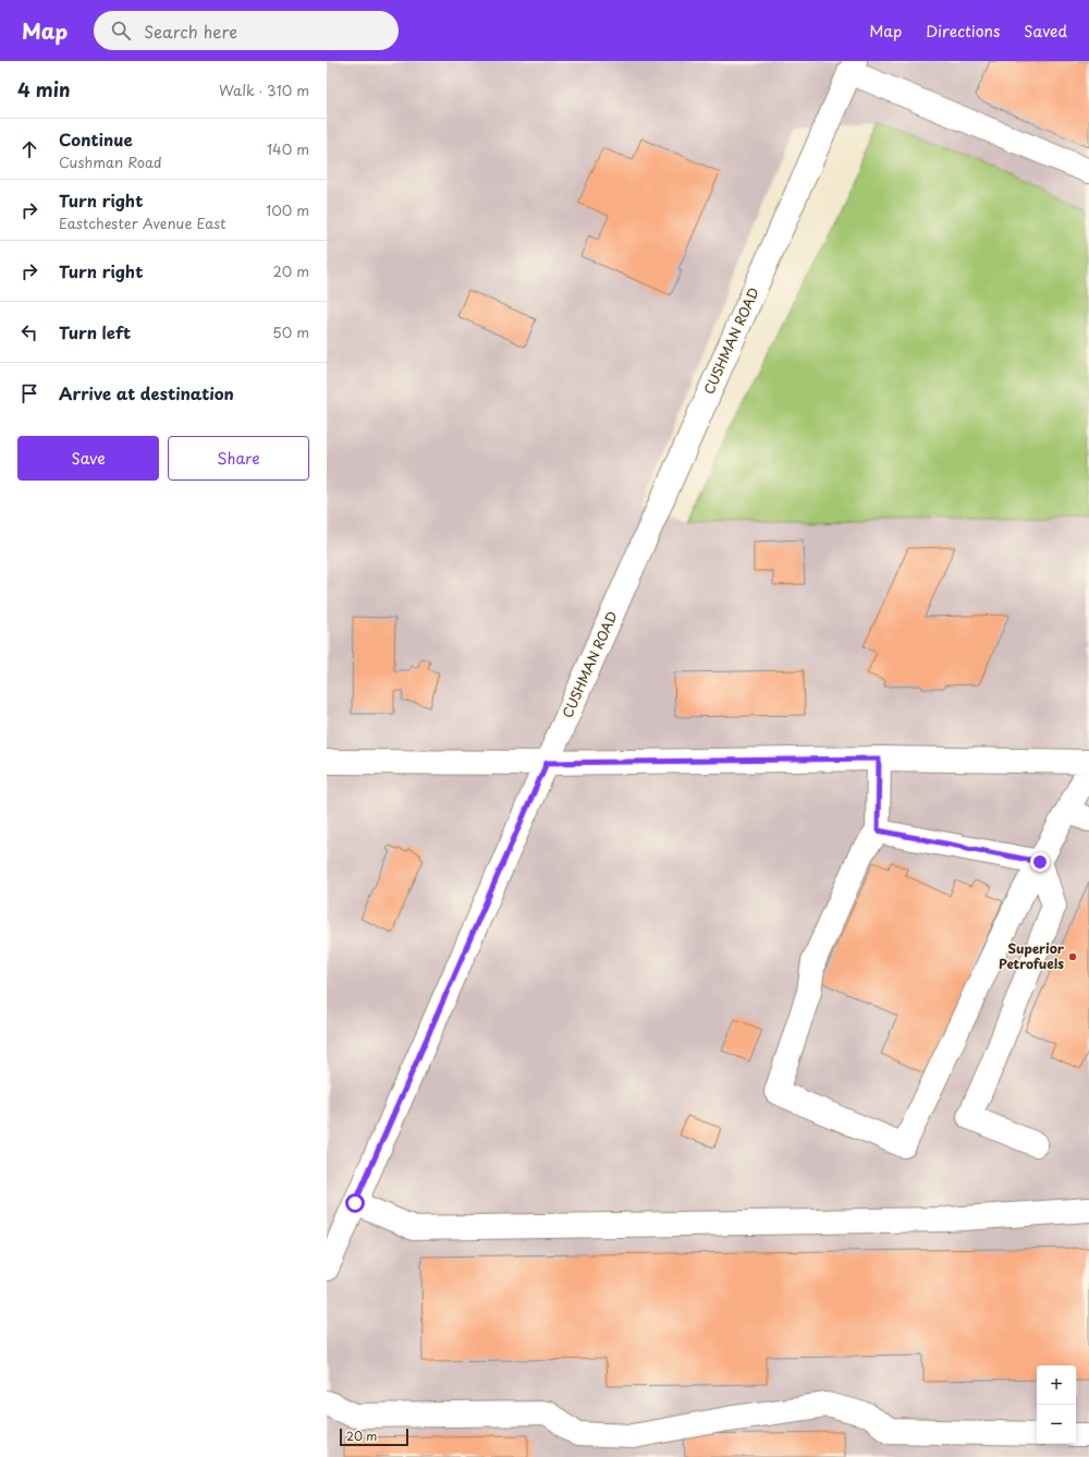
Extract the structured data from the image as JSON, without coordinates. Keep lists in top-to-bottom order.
{
  "streets": {
    "street": ["CUSHMAN ROAD"]
  },
  "places": ["Superior Petrofuels"],
  "scale_bar": "20 m",
  "page": {
    "header": "Map",
    "search": "Search here",
    "nav": ["Map", "Directions", "Saved"],
    "heading": ["4 min", "Walk · 310 m"],
    "list": [
      ["Continue", "Cushman Road", "140 m"],
      ["Turn right", "Eastchester Avenue East", "100 m"],
      ["Turn right", "20 m"],
      ["Turn left", "50 m"],
      "Arrive at destination"
    ],
    "buttons": ["Save", "Share"],
    "map_buttons": ["+", "−"],
    "scale": "20 m"
  }
}
